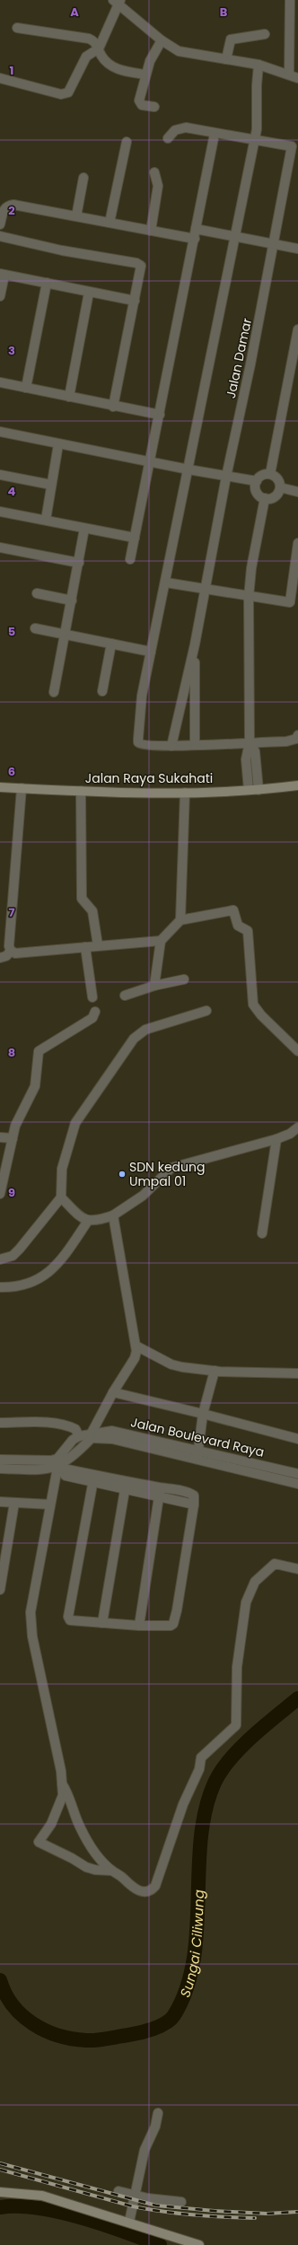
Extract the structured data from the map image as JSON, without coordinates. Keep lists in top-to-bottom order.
{
  "streets": {
    "main road": ["Jalan Raya Sukahati"],
    "street": ["Jalan Damar", "Jalan Boulevard Raya"]
  },
  "water": ["Sungai Ciliwung"],
  "places": ["SDN kedung Umpal 01"],
  "grid": {
    "columns": ["A", "B"],
    "rows": [
      "1",
      "2",
      "3",
      "4",
      "5",
      "6",
      "7",
      "8",
      "9"
    ]
  }
}
